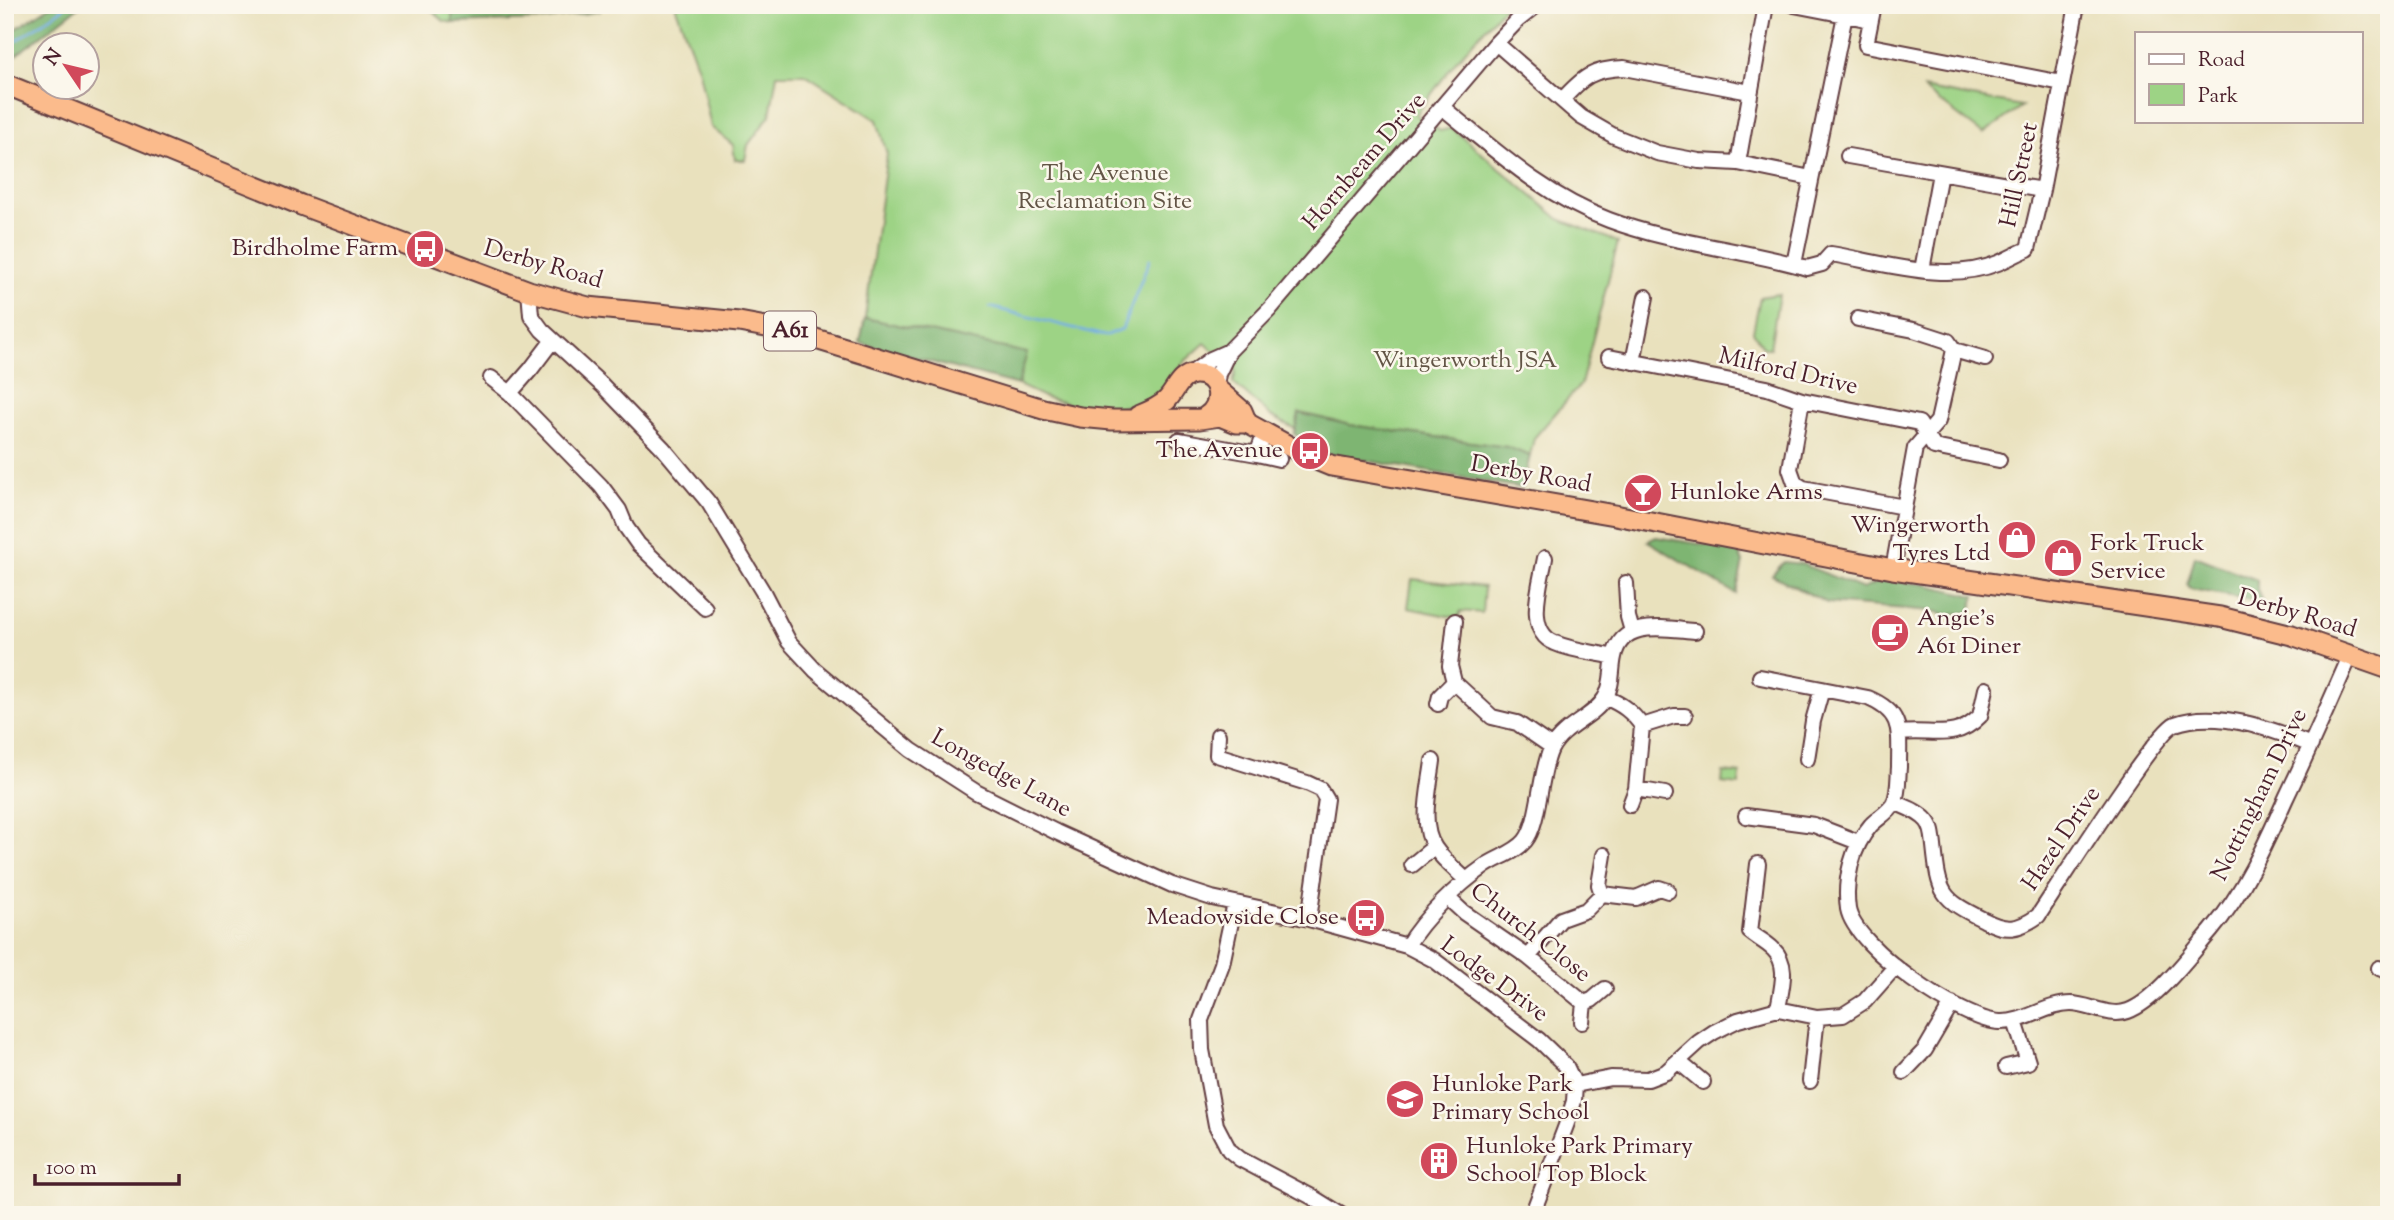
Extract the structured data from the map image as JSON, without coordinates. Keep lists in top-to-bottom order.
{
  "streets": {
    "highway": ["Derby Road", "A61"],
    "street": [
      "Hornbeam Drive",
      "Hill Street",
      "Milford Drive",
      "Longedge Lane",
      "Nottingham Drive",
      "Hazel Drive",
      "Church Close",
      "Lodge Drive"
    ]
  },
  "crossings": [
    ["Hornbeam Drive", "Hill Street"],
    ["Hornbeam Drive", "Derby Road"],
    ["Derby Road", "Longedge Lane"],
    ["Derby Road", "Nottingham Drive"],
    ["Longedge Lane", "Lodge Drive"],
    ["Nottingham Drive", "Hazel Drive"]
  ],
  "parks": ["The Avenue Reclamation Site", "Wingerworth JSA"],
  "places": {
    "bus stop": ["Birdholme Farm", "The Avenue", "Meadowside Close"],
    "bar": ["Hunloke Arms"],
    "shop": ["Wingerworth Tyres Ltd", "Fork Truck Service"],
    "cafe": ["Angie's A61 Diner"],
    "school or university": ["Hunloke Park Primary School"],
    "building": ["Hunloke Park Primary School Top Block"]
  },
  "legend": ["Road", "Park"],
  "scale_bar": "100 m",
  "north": "top left"
}
